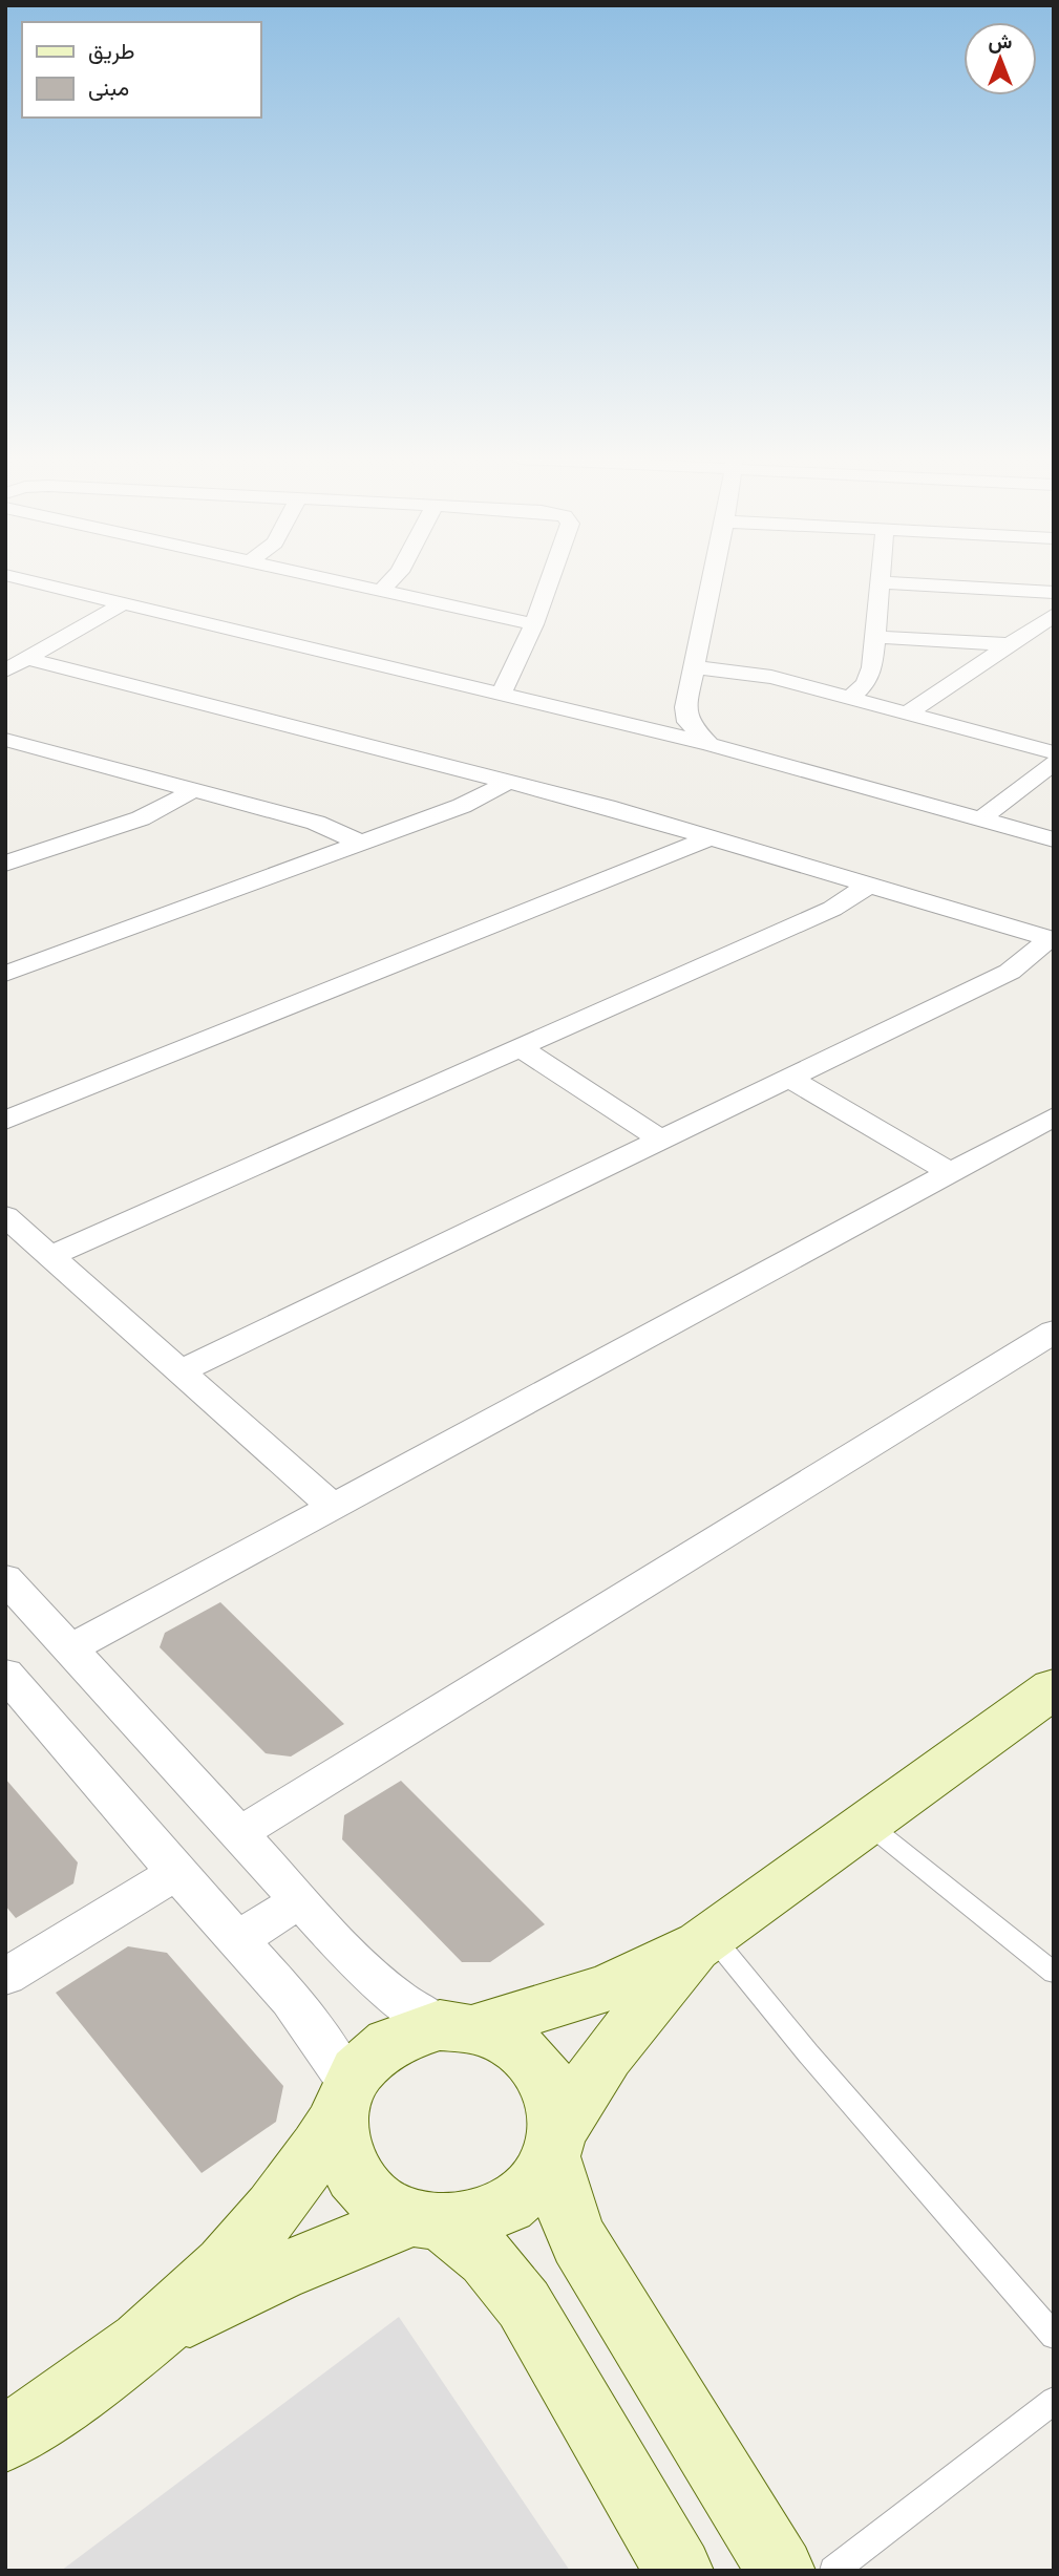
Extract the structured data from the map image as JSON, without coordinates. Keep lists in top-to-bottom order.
{
  "legend": ["طريق", "مبنى"],
  "north": "top"
}
